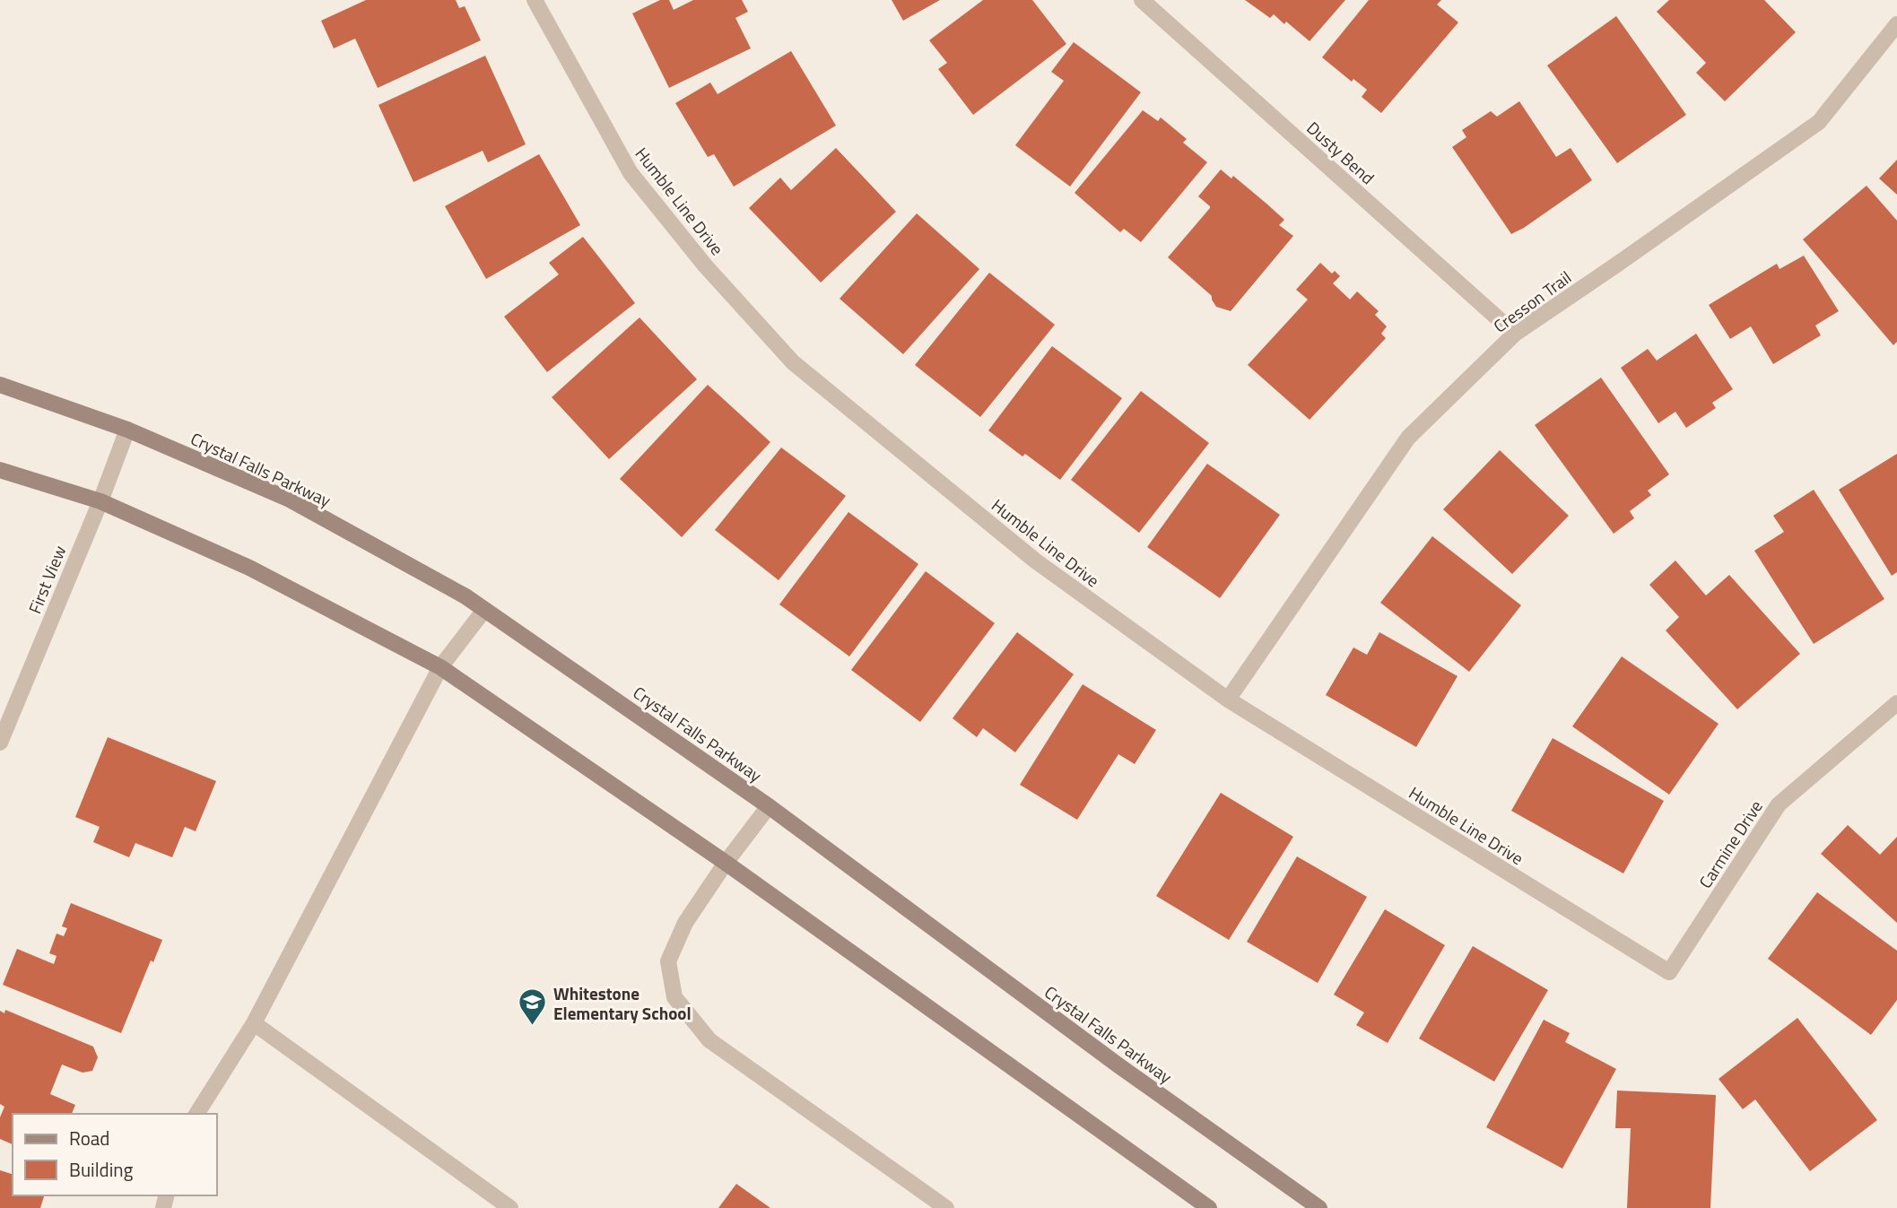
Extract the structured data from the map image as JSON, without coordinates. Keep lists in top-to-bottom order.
{
  "streets": {
    "street": [
      "Dusty Bend",
      "Humble Line Drive",
      "Cresson Trail",
      "Crystal Falls Parkway",
      "First View",
      "Carmine Drive"
    ]
  },
  "crossings": [
    ["Dusty Bend", "Cresson Trail"],
    ["Humble Line Drive", "Cresson Trail"],
    ["Humble Line Drive", "Carmine Drive"],
    ["Crystal Falls Parkway", "First View"]
  ],
  "places": {
    "school or university": ["Whitestone Elementary School"]
  },
  "legend": ["Road", "Building"]
}
